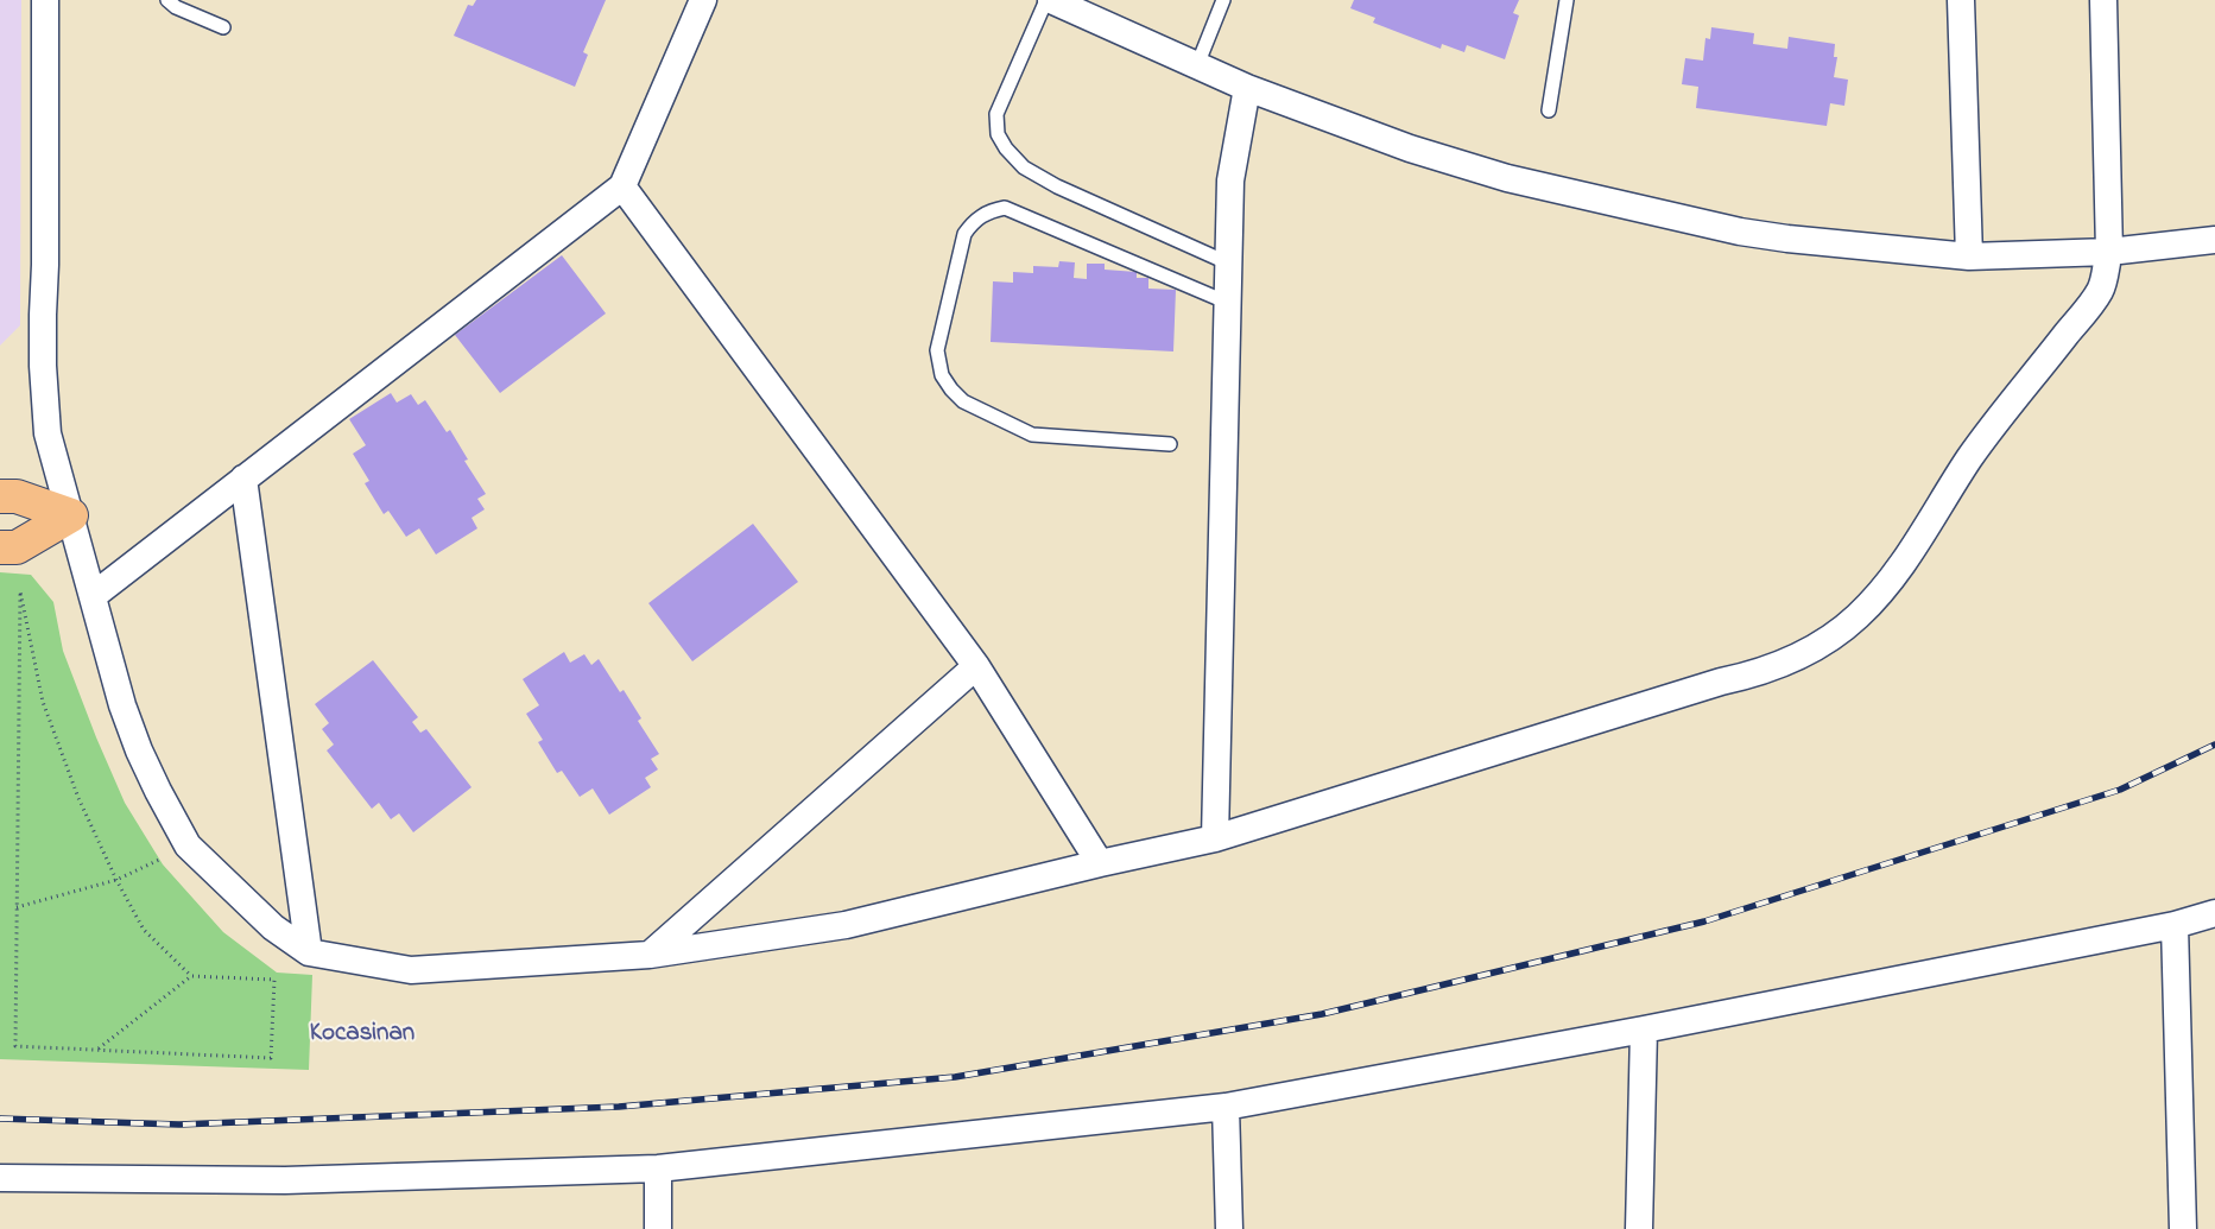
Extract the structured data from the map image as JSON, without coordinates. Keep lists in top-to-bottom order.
{
  "districts": ["Kocasinan"]
}
